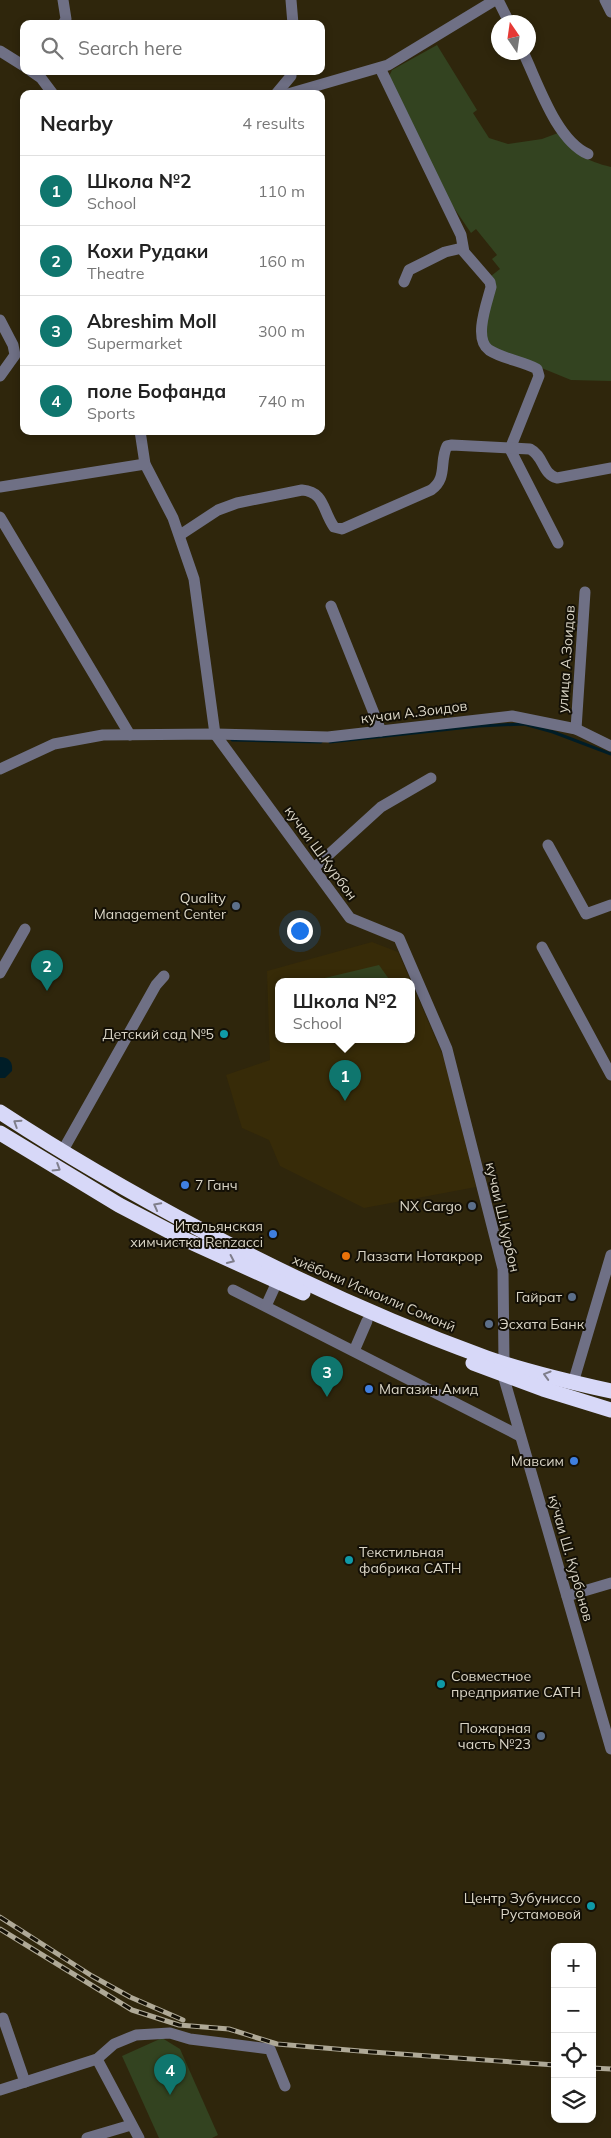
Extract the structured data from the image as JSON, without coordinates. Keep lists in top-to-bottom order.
{
  "streets": {
    "highway": ["хиёбони Исмоили Сомонӣ"],
    "street": [
      "улица А.Зоидов",
      "кучаи А.Зоидов",
      "кучаи Ш.Қурбон",
      "кӯчаи Ш. Курбонов"
    ]
  },
  "crossings": [
    ["улица А.Зоидов", "кучаи А.Зоидов"],
    ["кучаи А.Зоидов", "кучаи Ш.Қурбон"],
    ["кучаи Ш.Қурбон", "хиёбони Исмоили Сомонӣ"],
    ["кучаи Ш.Қурбон", "кӯчаи Ш. Курбонов"],
    ["хиёбони Исмоили Сомонӣ", "кӯчаи Ш. Курбонов"]
  ],
  "places": [
    "Quality Management Center",
    "Детский сад №5",
    "7 Ганч",
    "NX Cargo",
    "Итальянская химчистка Renzacci",
    "Лаззати Нотакрор",
    "Гайрат",
    "Эсxата Банк",
    "Магазин Амид",
    "Мавсим",
    "Текстильная фабрика САТН",
    "Совместное предприятие CATH",
    "Пожарная часть №23",
    "Центр Зубуниссо Рустамовой"
  ],
  "north": "top",
  "page": {
    "search": "Search here",
    "heading": ["Nearby", "4 results"],
    "list": [
      {
        "mark": "1",
        "name": "Школа №2",
        "note": "School",
        "value": "110 m"
      },
      {
        "mark": "2",
        "name": "Кохи Рудаки",
        "note": "Theatre",
        "value": "160 m"
      },
      {
        "mark": "3",
        "name": "Abreshim Moll",
        "note": "Supermarket",
        "value": "300 m"
      },
      {
        "mark": "4",
        "name": "поле Бофанда",
        "note": "Sports",
        "value": "740 m"
      }
    ],
    "pins": [
      "2",
      "1",
      "3",
      "4"
    ],
    "popup": ["Школа №2", "School"],
    "map_buttons": ["+", "−"]
  }
}
